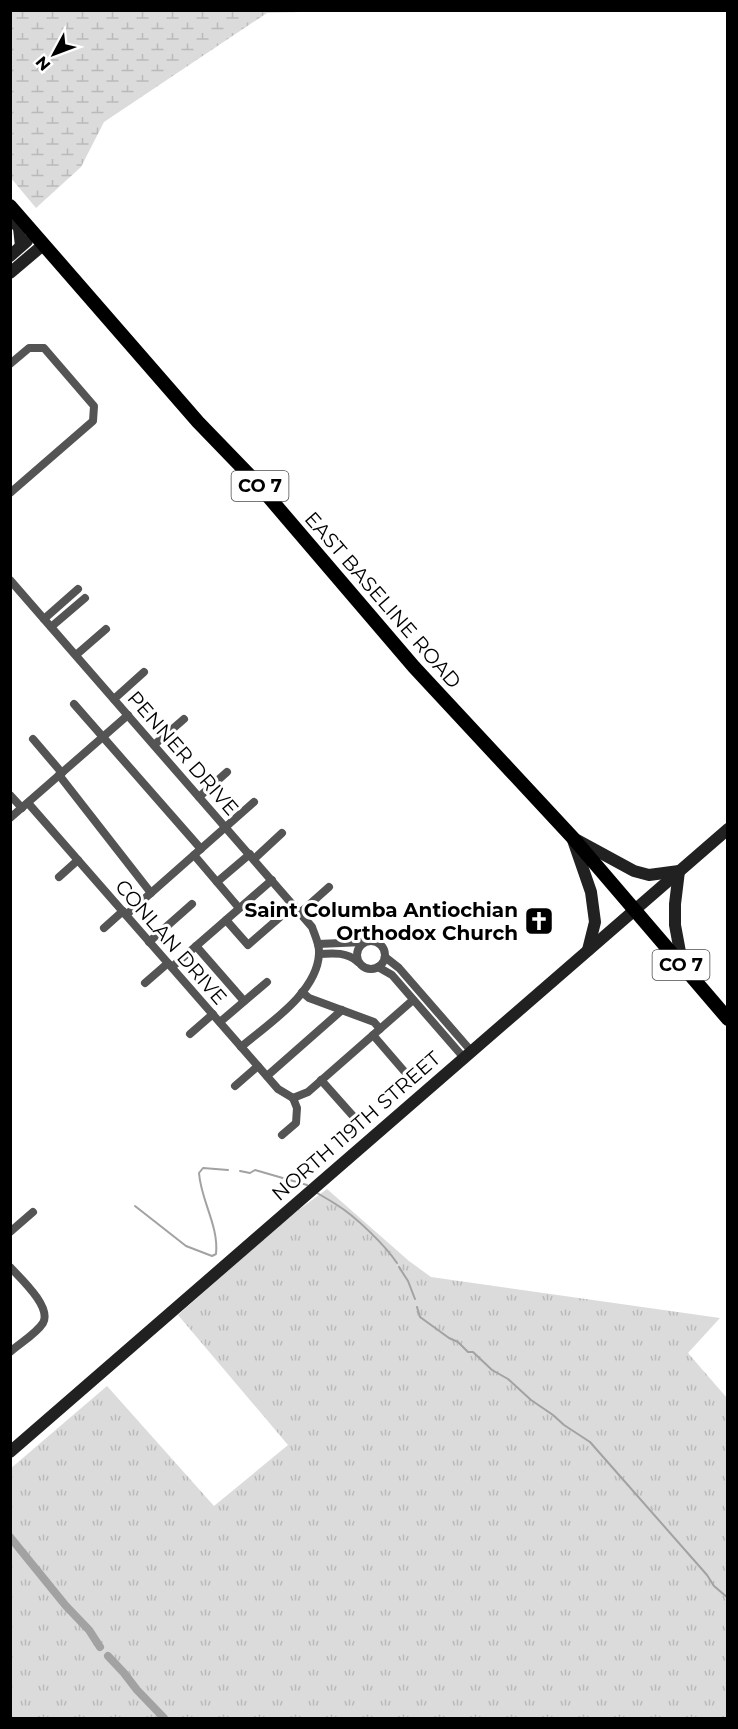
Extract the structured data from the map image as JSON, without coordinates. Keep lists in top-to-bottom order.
{
  "streets": {
    "main road": ["CO 7", "EAST BASELINE ROAD"],
    "street": ["PENNER DRIVE", "CONLAN DRIVE", "NORTH 119TH STREET"]
  },
  "crossings": [
    ["EAST BASELINE ROAD", "NORTH 119TH STREET"]
  ],
  "places": {
    "church": ["Saint Columba Antiochian Orthodox Church"]
  },
  "north": "bottom left"
}
